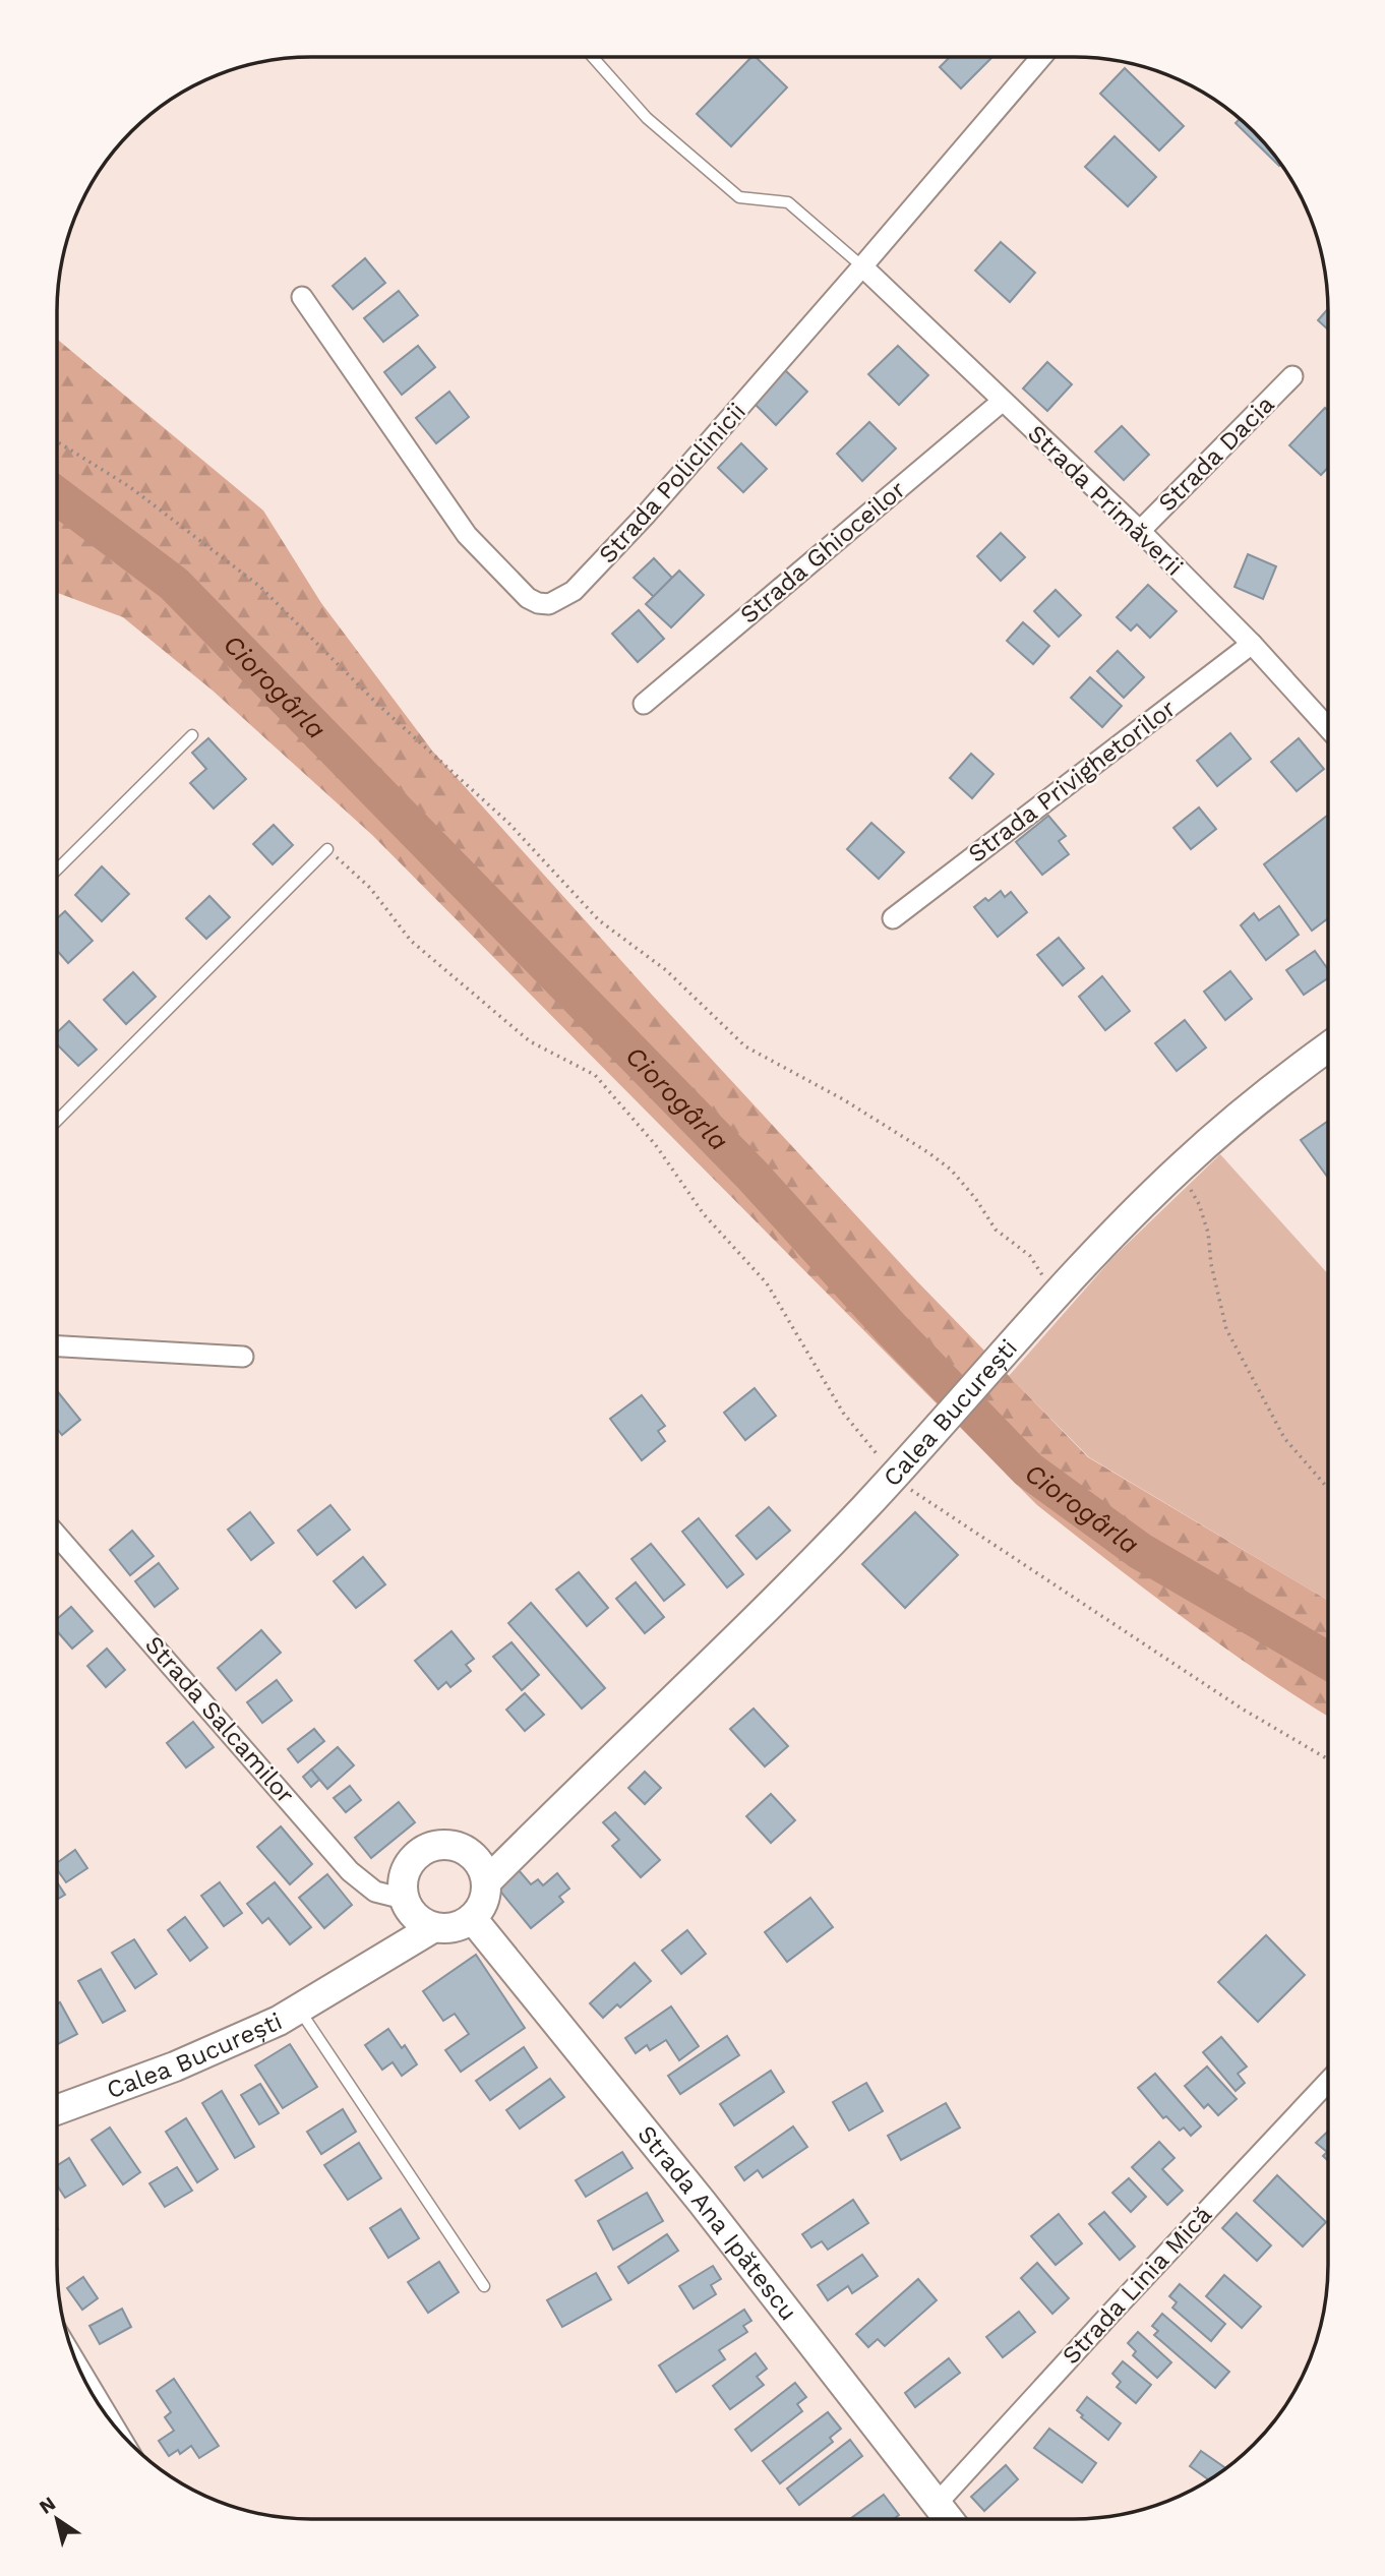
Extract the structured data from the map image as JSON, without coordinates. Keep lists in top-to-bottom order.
{
  "streets": {
    "main road": ["Calea București", "Strada Ana Ipătescu"],
    "street": [
      "Strada Dacia",
      "Strada Policlinicii",
      "Strada Primăverii",
      "Strada Ghioceilor",
      "Strada Privighetorilor",
      "Strada Salcamilor",
      "Strada Linia Mică"
    ]
  },
  "crossings": [
    ["Strada Dacia", "Strada Primăverii"],
    ["Strada Policlinicii", "Strada Primăverii"],
    ["Strada Primăverii", "Strada Ghioceilor"],
    ["Strada Primăverii", "Strada Privighetorilor"],
    ["Calea București", "Strada Salcamilor"],
    ["Calea București", "Strada Ana Ipătescu"],
    ["Strada Salcamilor", "Strada Ana Ipătescu"],
    ["Strada Ana Ipătescu", "Strada Linia Mică"]
  ],
  "water": ["Ciorogârla"],
  "north": "top left"
}
